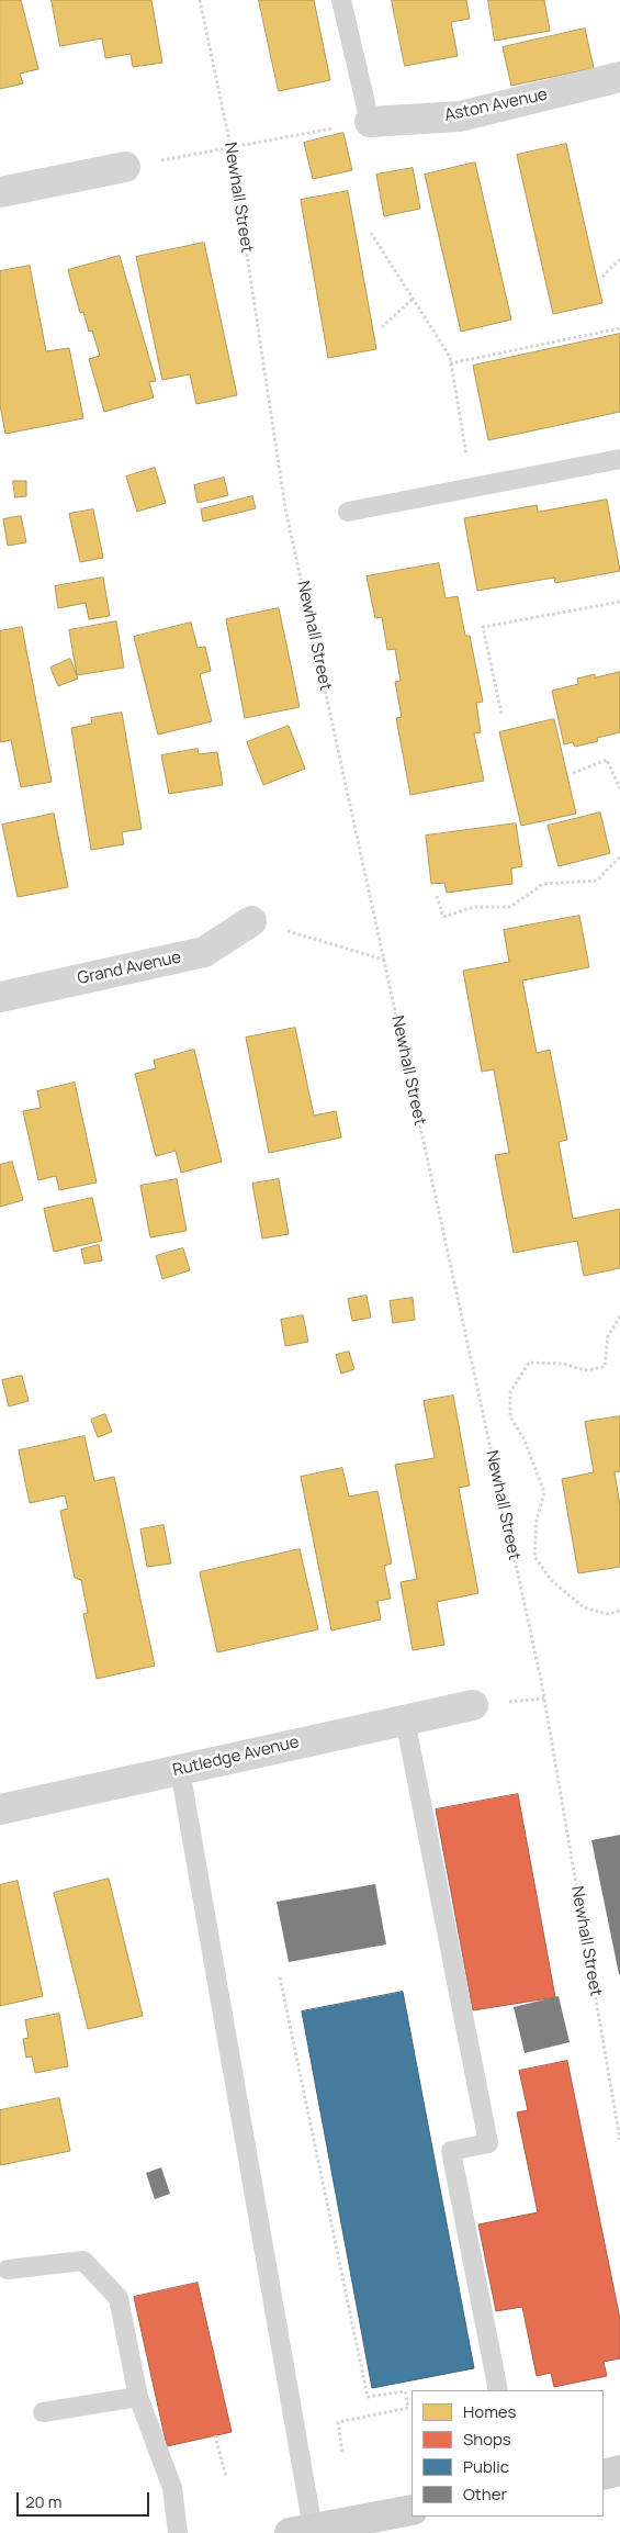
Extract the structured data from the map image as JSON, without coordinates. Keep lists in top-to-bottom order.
{
  "streets": {
    "street": ["Aston Avenue", "Grand Avenue", "Rutledge Avenue"],
    "path": ["Newhall Street"]
  },
  "legend": [
    "Homes",
    "Shops",
    "Public",
    "Other"
  ],
  "scale_bar": "20 m"
}
